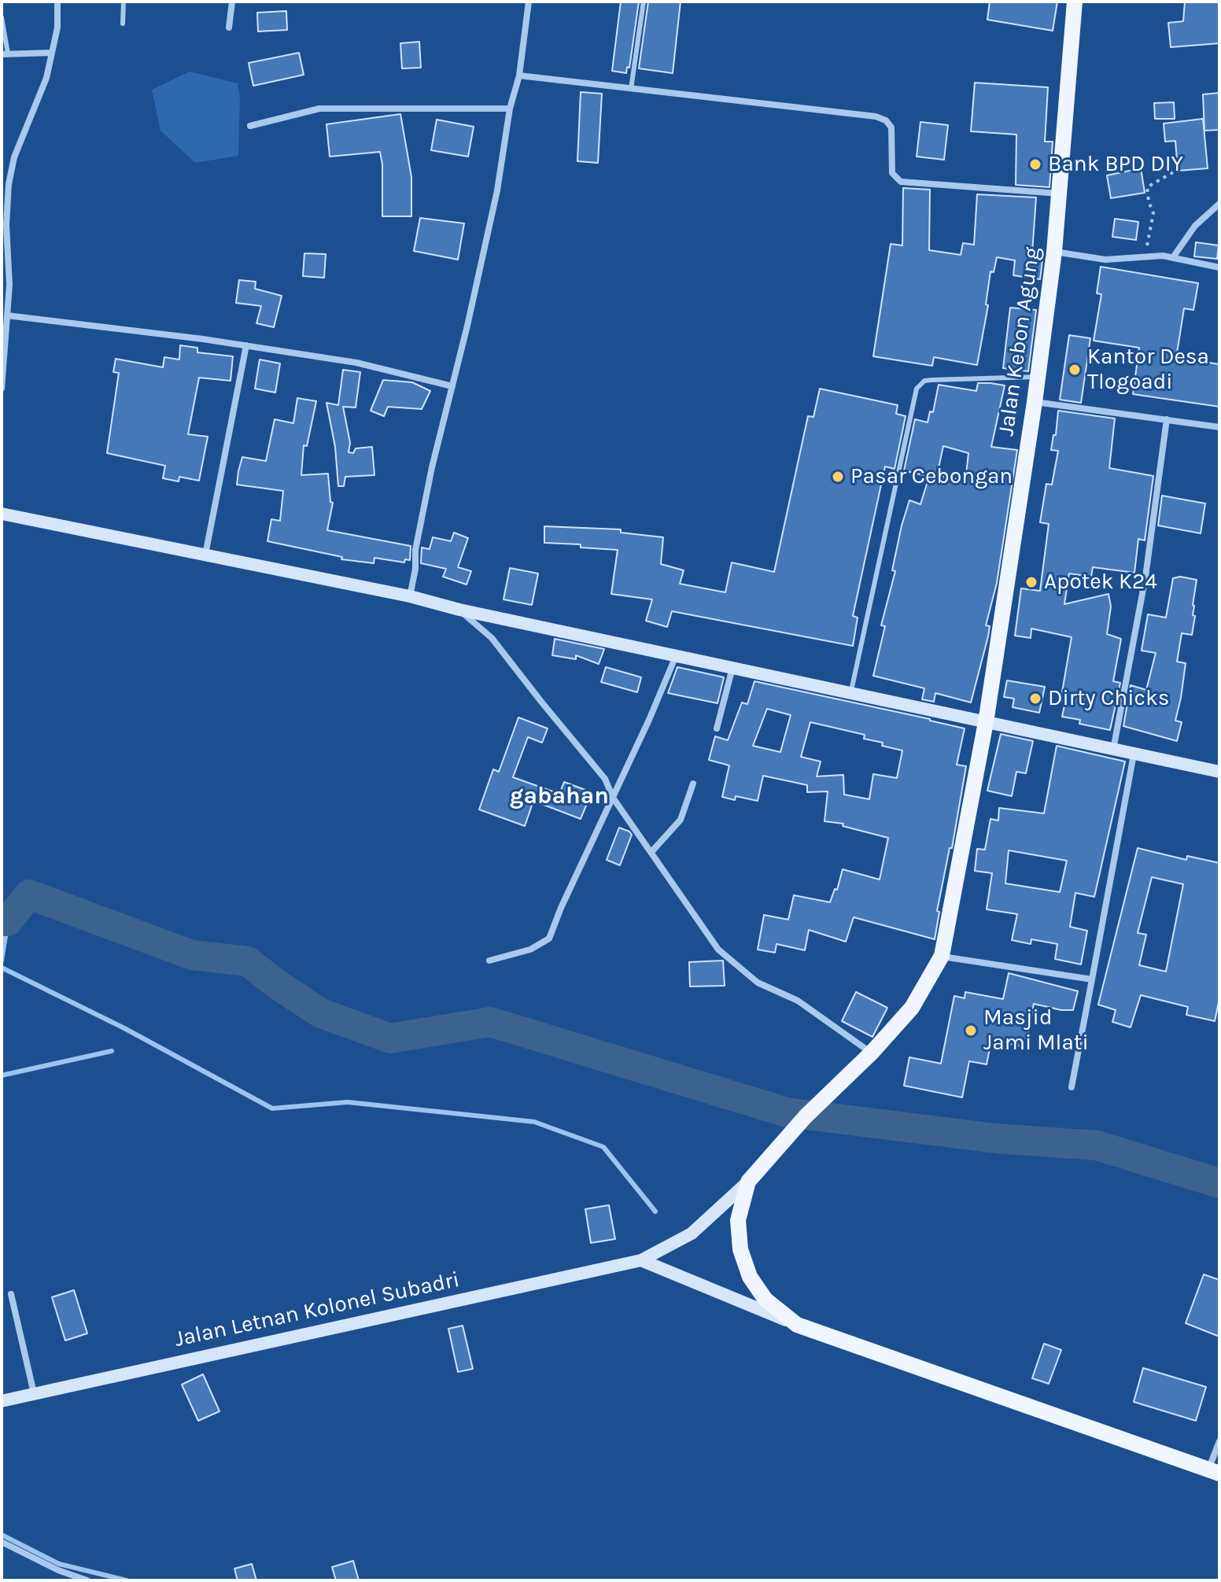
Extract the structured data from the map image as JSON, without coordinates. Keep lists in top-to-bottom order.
{
  "streets": {
    "main road": ["Jalan Kebon Agung", "Jalan Letnan Kolonel Subadri"]
  },
  "crossings": [
    ["Jalan Kebon Agung", "Jalan Letnan Kolonel Subadri"]
  ],
  "districts": ["gabahan"],
  "places": [
    "Bank BPD DIY",
    "Kantor Desa Tlogoadi",
    "Pasar Cebongan",
    "Apotek K24",
    "Dirty Chicks",
    "Masjid Jami Mlati"
  ]
}
